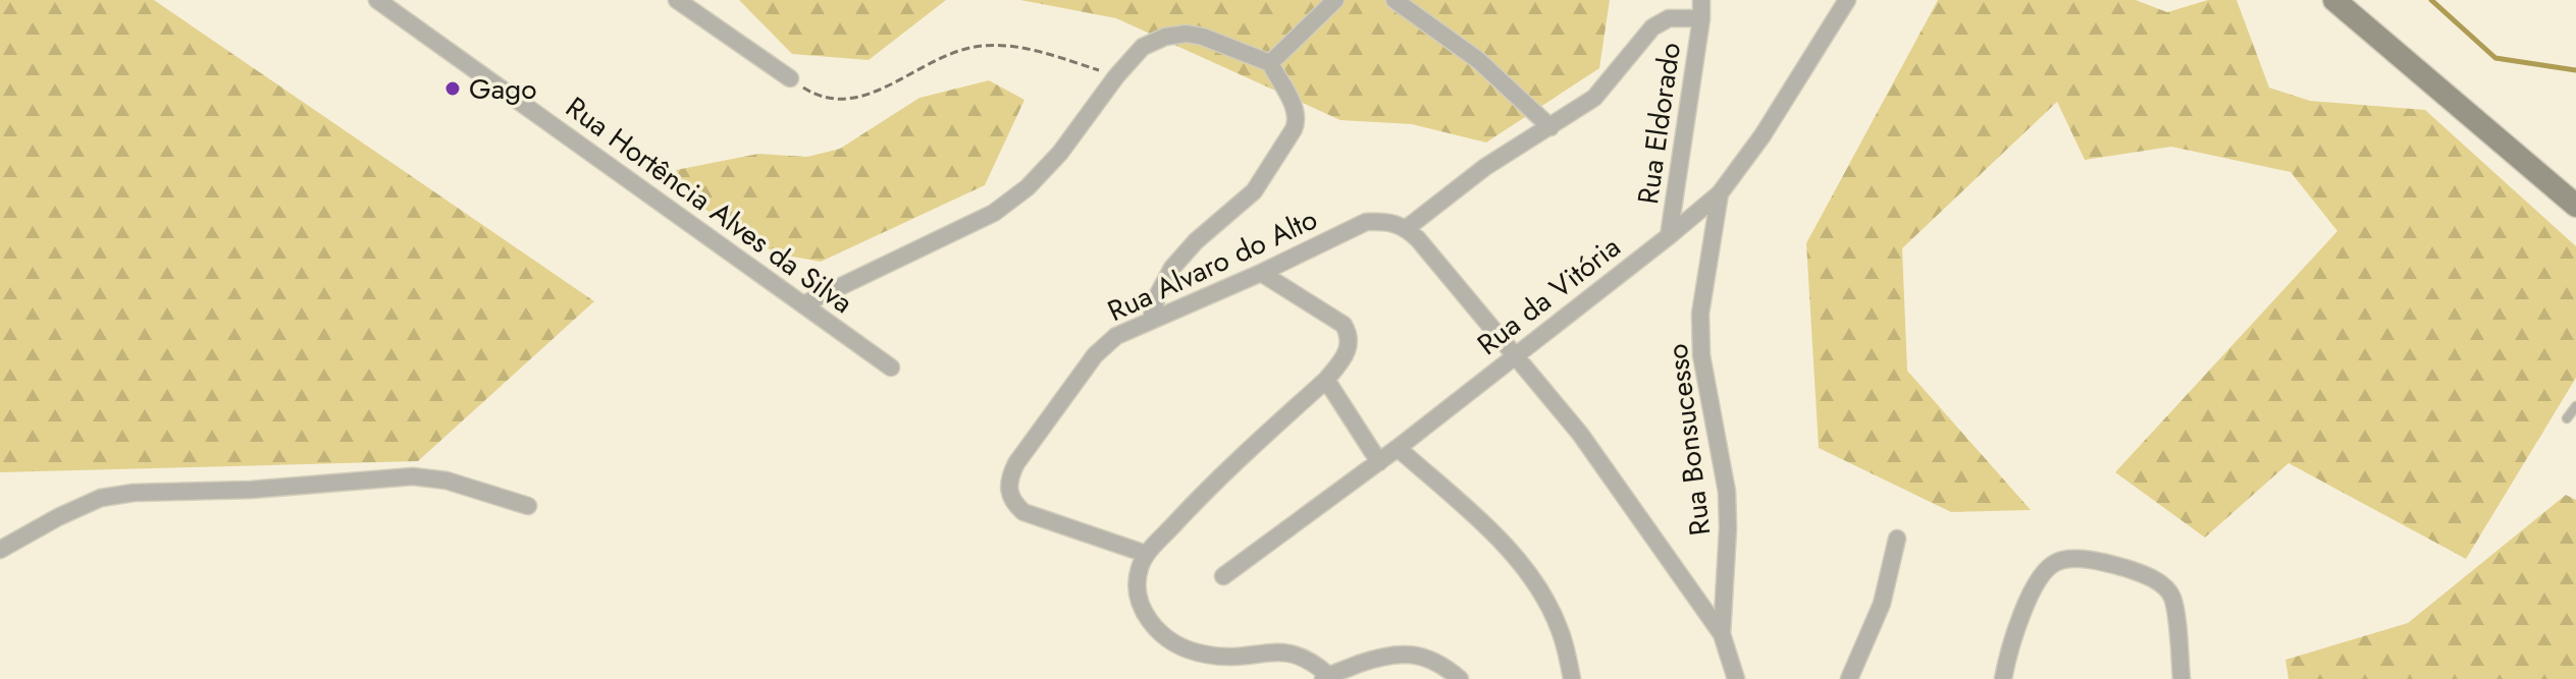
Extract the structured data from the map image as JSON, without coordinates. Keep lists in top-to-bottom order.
{
  "streets": {
    "street": [
      "Rua Eldorado",
      "Rua Hortência Alves da Silva",
      "Rua Alvaro do Alto",
      "Rua da Vitória",
      "Rua Bonsucesso"
    ]
  },
  "crossings": [
    ["Rua Eldorado", "Rua da Vitória"],
    ["Rua da Vitória", "Rua Bonsucesso"]
  ],
  "places": ["Gago"]
}
